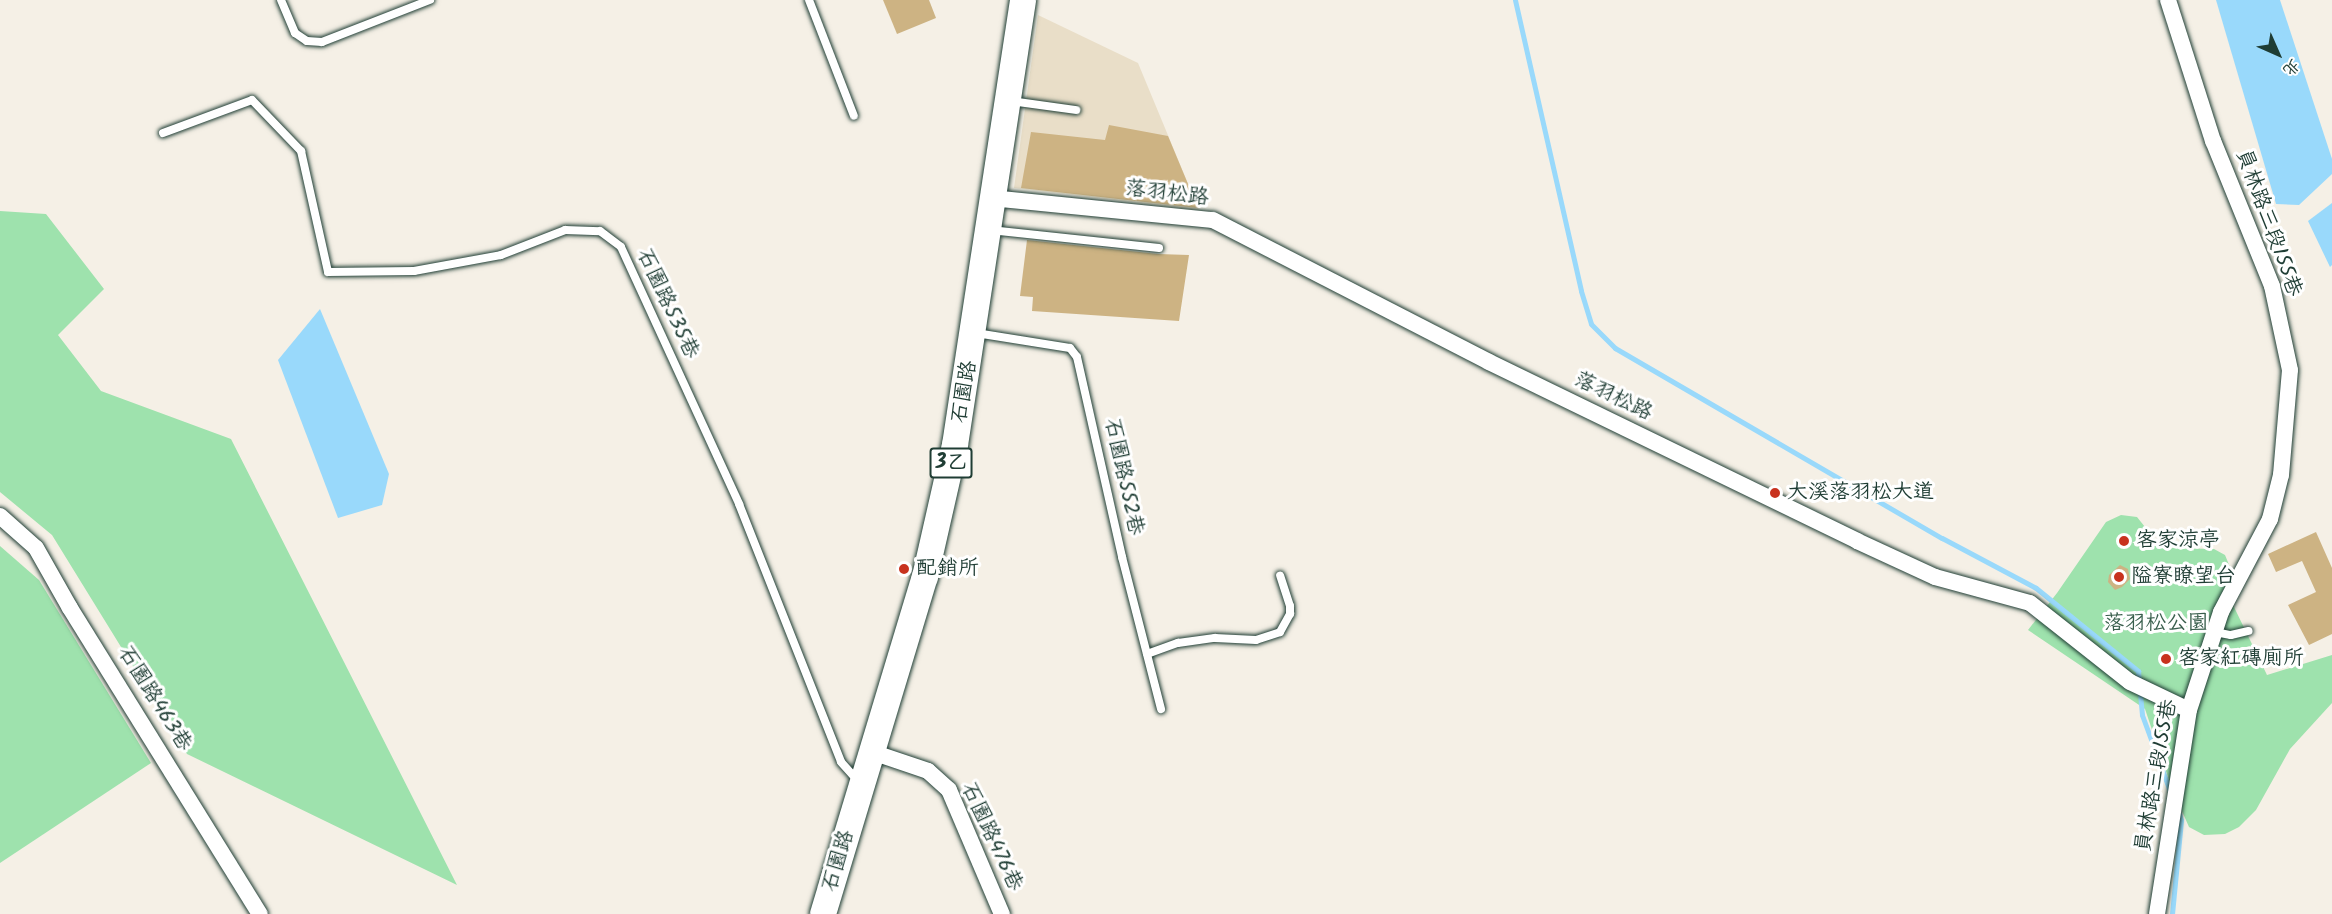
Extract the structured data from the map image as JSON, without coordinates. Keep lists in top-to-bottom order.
{
  "streets": {
    "main road": ["石園路", "3乙"],
    "street": [
      "落羽松路",
      "員林路三段155巷",
      "石園路463巷",
      "石園路476巷"
    ],
    "lane": ["石園路535巷", "石園路552巷"]
  },
  "crossings": [
    ["落羽松路", "員林路三段155巷"],
    ["落羽松路", "石園路"],
    ["石園路535巷", "石園路"],
    ["石園路", "石園路552巷"],
    ["石園路", "石園路476巷"]
  ],
  "parks": ["落羽松公園"],
  "places": [
    "大溪落羽松大道",
    "客家涼亭",
    "配銷所",
    "隘寮瞭望台",
    "客家紅磚廁所"
  ],
  "north": "bottom right"
}
